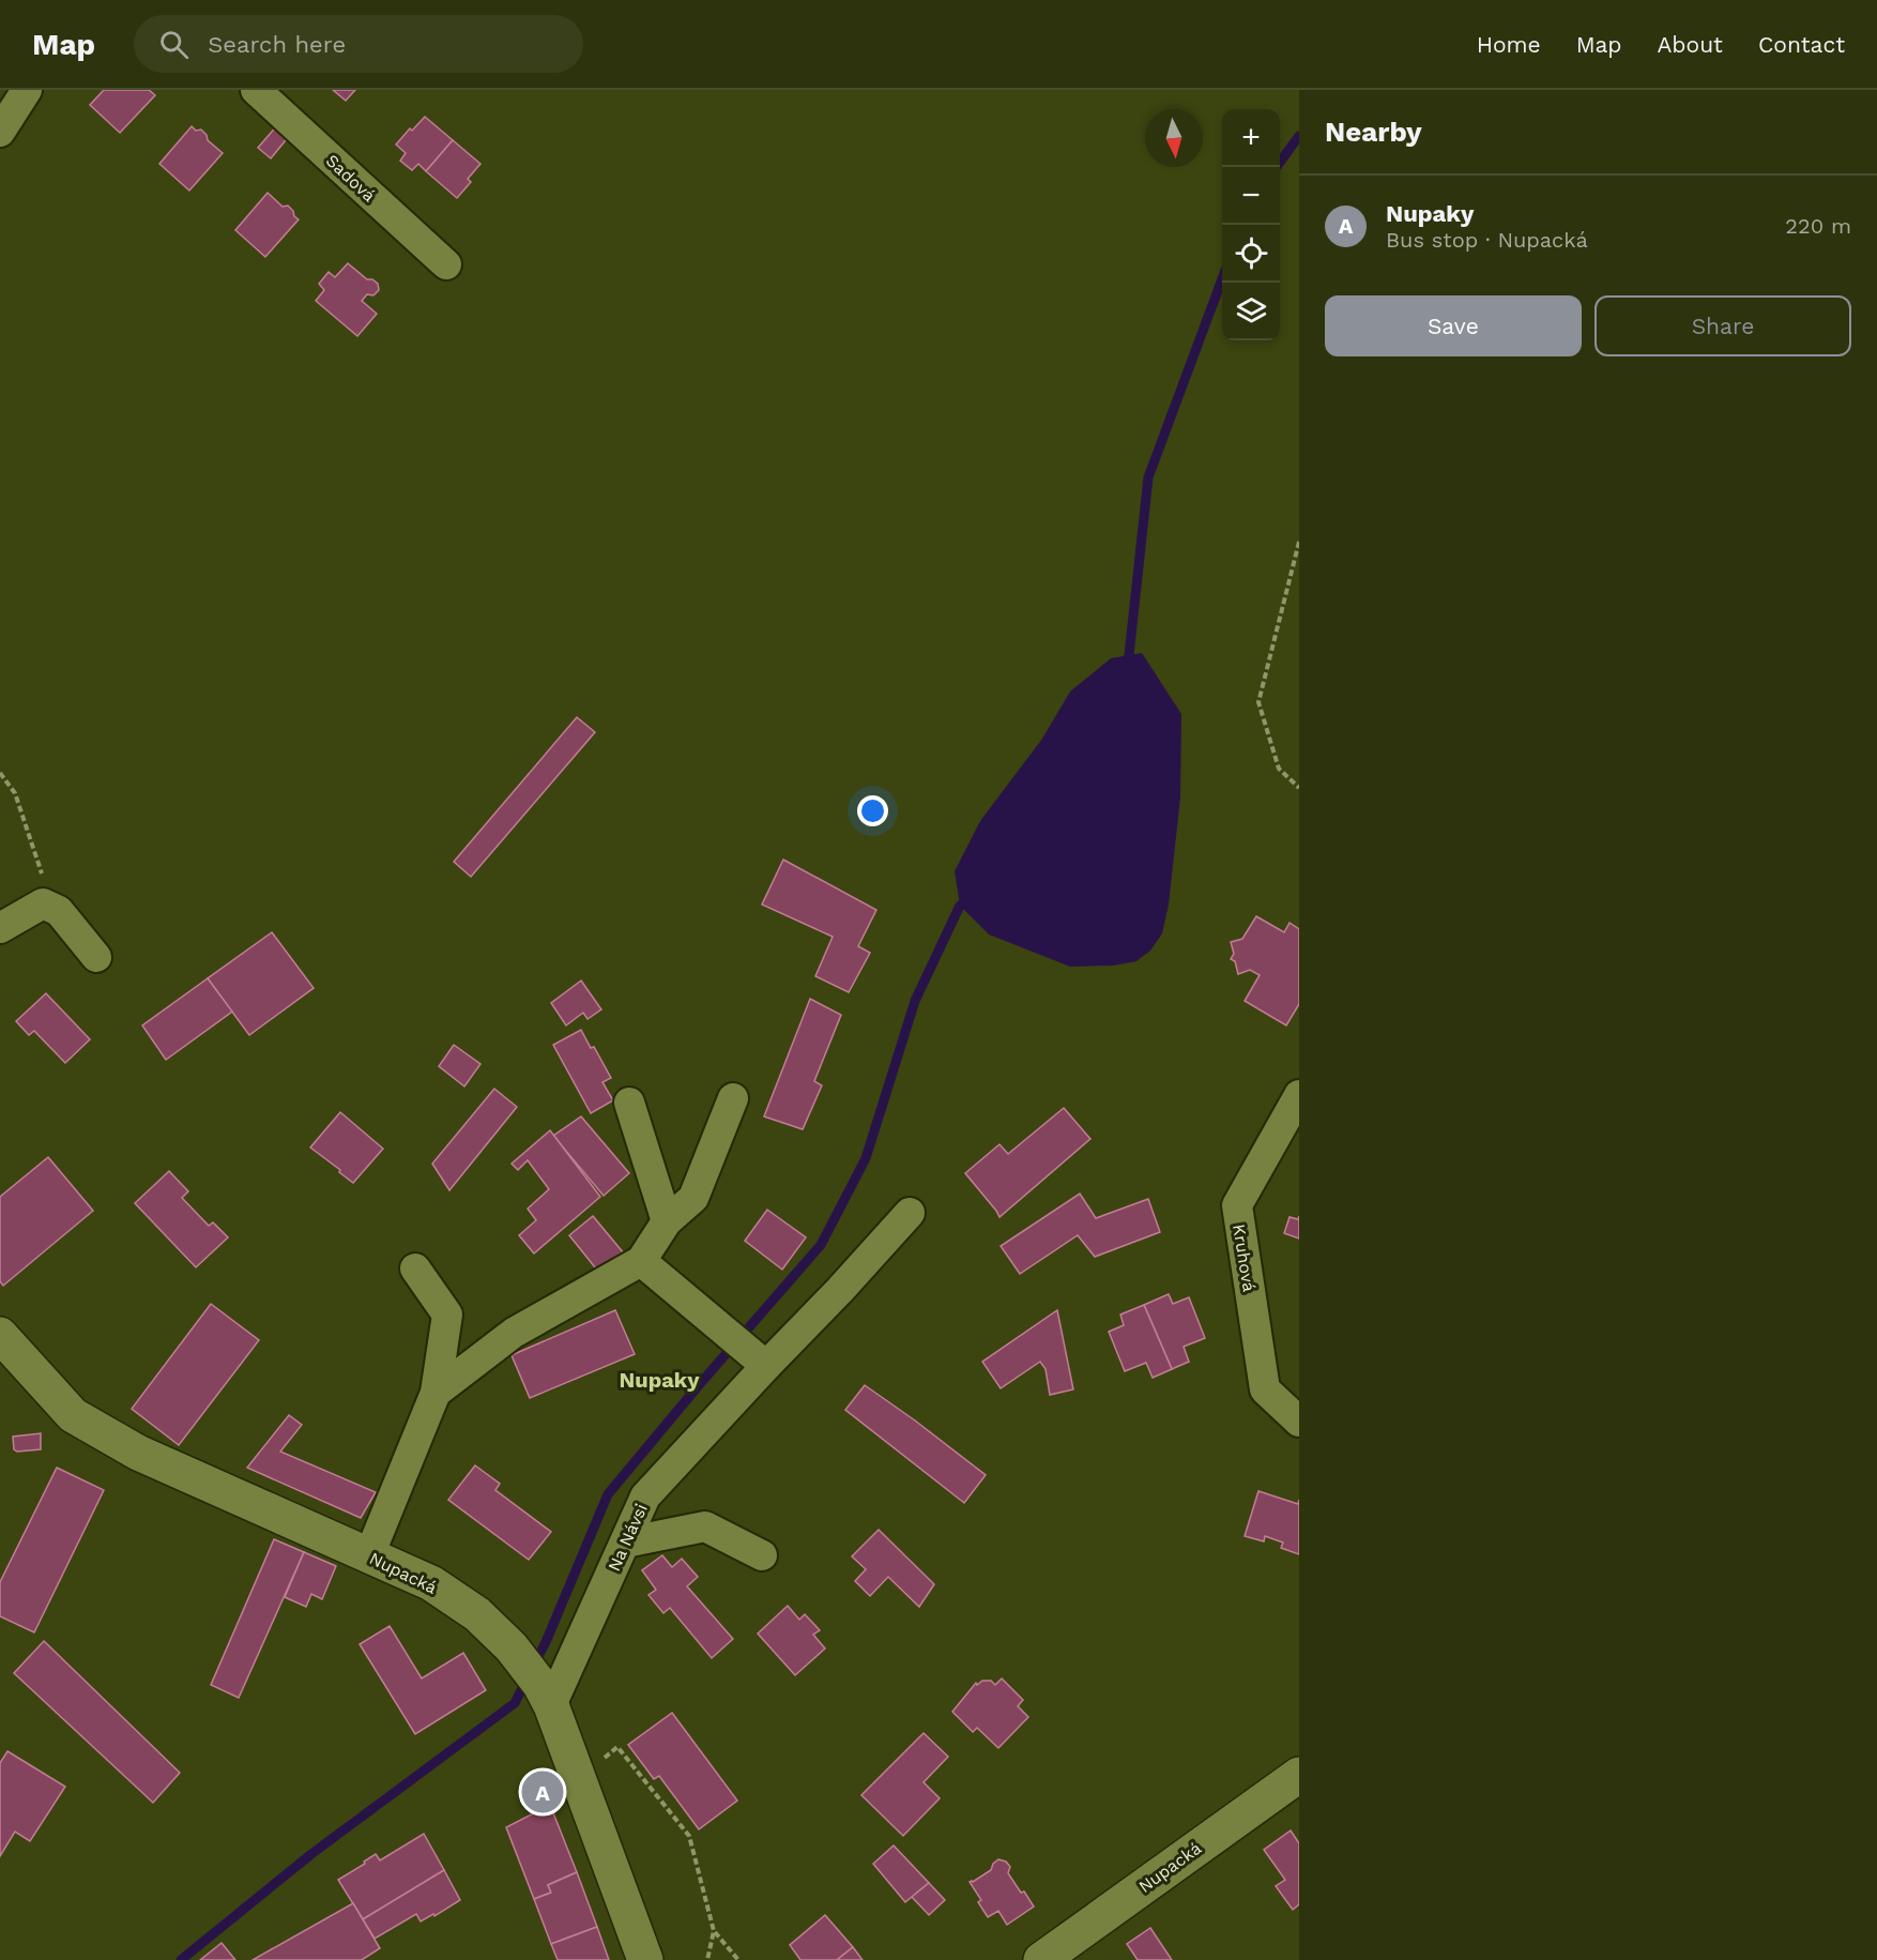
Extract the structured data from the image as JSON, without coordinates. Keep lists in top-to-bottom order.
{
  "streets": {
    "street": [
      "Sadová",
      "Kruhová",
      "Na Návsi",
      "Nupacká"
    ]
  },
  "crossings": [
    ["Na Návsi", "Nupacká"]
  ],
  "districts": ["Nupaky"],
  "north": "bottom",
  "page": {
    "header": "Map",
    "search": "Search here",
    "nav": [
      "Home",
      "Map",
      "About",
      "Contact"
    ],
    "heading": "Nearby",
    "map_buttons": ["+", "−"],
    "list": [
      {
        "mark": "A",
        "name": "Nupaky",
        "note": "Bus stop · Nupacká",
        "value": "220 m"
      }
    ],
    "buttons": ["Save", "Share"],
    "pins": "A"
  }
}
